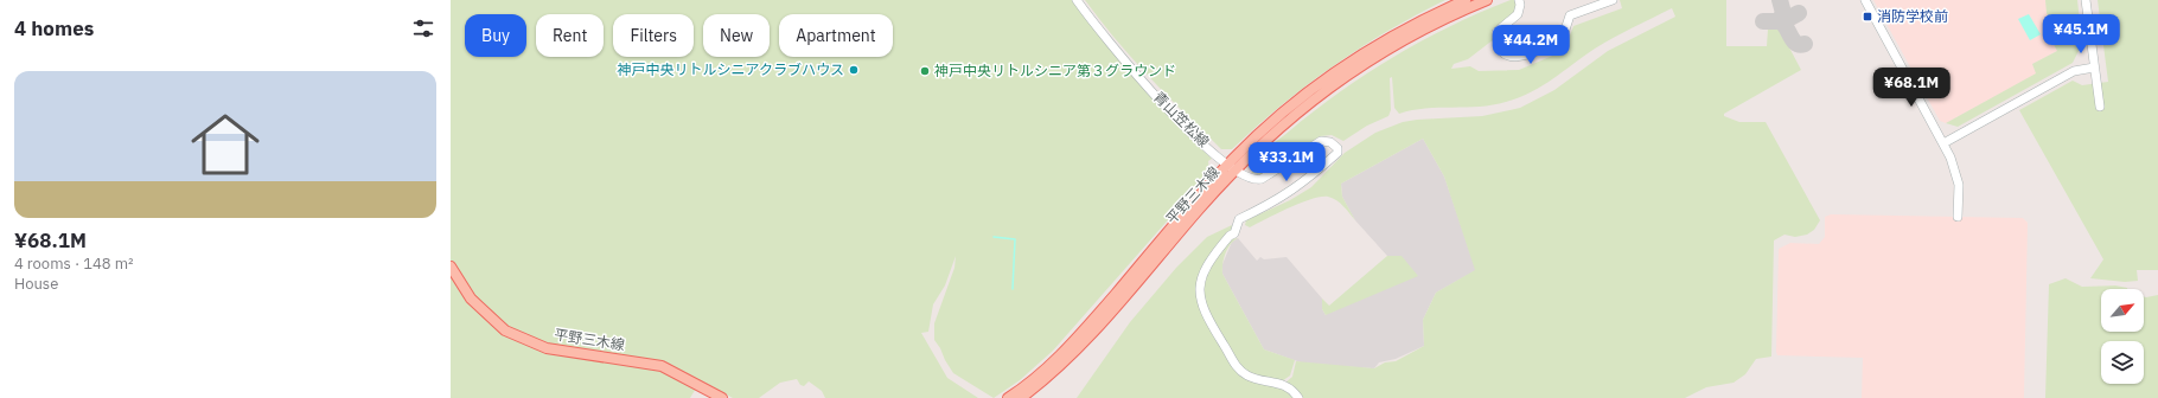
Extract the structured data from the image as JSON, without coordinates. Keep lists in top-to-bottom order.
{
  "streets": {
    "main road": ["平野三木線"],
    "street": ["青山笠松線"]
  },
  "crossings": [
    ["青山笠松線", "平野三木線"]
  ],
  "places": {
    "transit": ["消防学校前"],
    "other": ["神戸中央リトルシニアクラブハウス", "神戸中央リトルシニア第３グラウンド"]
  },
  "north": "top right",
  "page": {
    "heading": "4 homes",
    "price": [
      "¥45.1M",
      "¥44.2M",
      "¥68.1M",
      "¥33.1M"
    ],
    "chip": [
      "Buy",
      "Rent",
      "Filters",
      "New",
      "Apartment"
    ],
    "list": [
      {
        "name": "¥68.1M",
        "note": "4 rooms · 148 m² · House"
      }
    ]
  }
}
